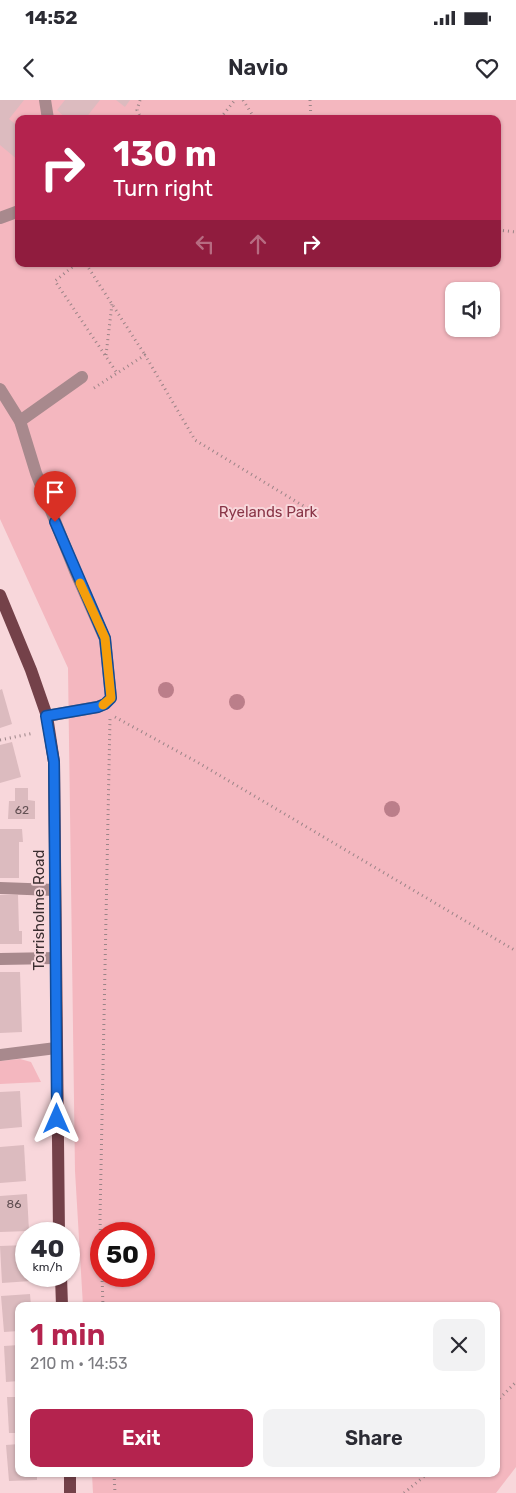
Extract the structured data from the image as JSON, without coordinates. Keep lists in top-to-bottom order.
{
  "streets": {
    "main road": ["Torrisholme Road"]
  },
  "parks": ["Ryelands Park"],
  "house_numbers": ["62", "86"],
  "page": {
    "status": "14:52",
    "header": "Navio",
    "turn": ["130 m", "Turn right"],
    "speed": "40 km/h",
    "limit": "50",
    "heading": ["1 min", "210 m · 14:53"],
    "buttons": ["Exit", "Share"]
  }
}
